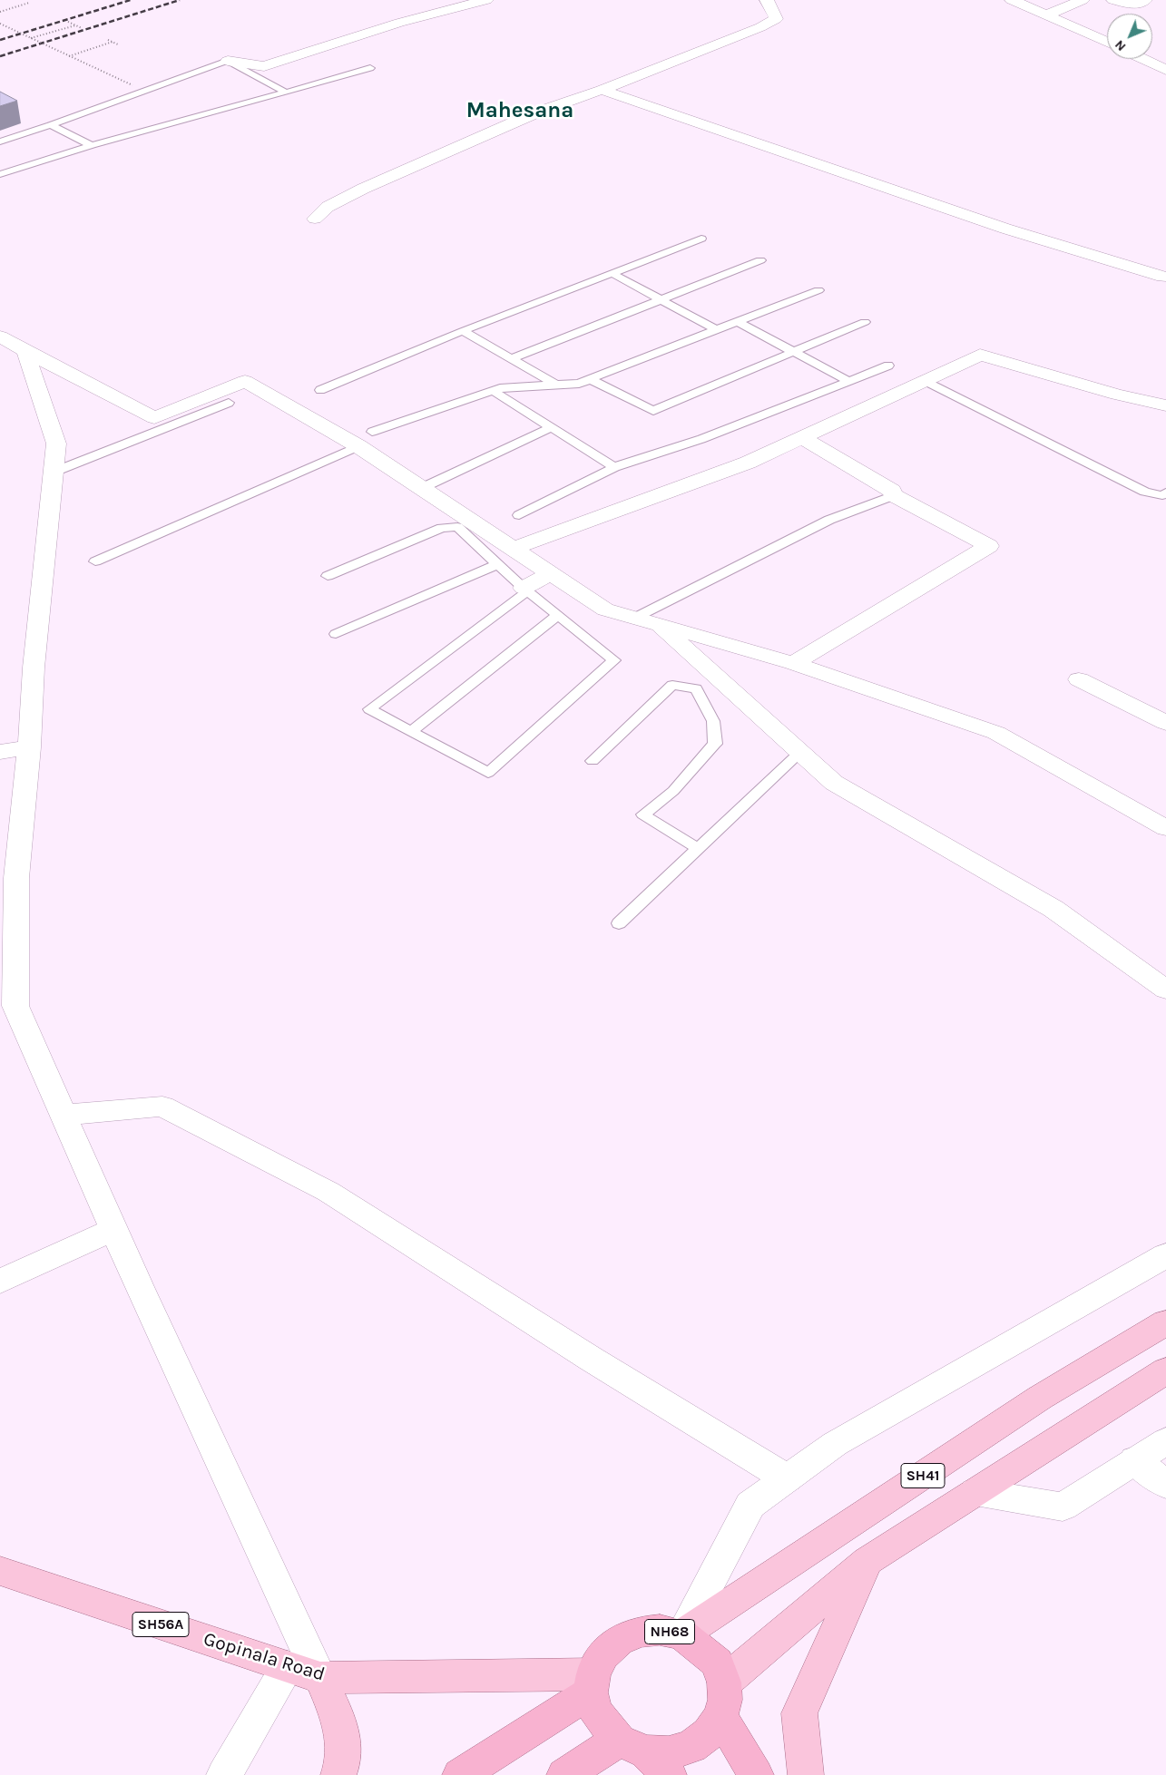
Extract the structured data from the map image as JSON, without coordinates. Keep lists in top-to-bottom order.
{
  "streets": {
    "highway": ["NH68"],
    "main road": ["SH41", "SH56A", "Gopinala Road"]
  },
  "crossings": [
    ["SH41", "NH68"],
    ["SH41", "Gopinala Road"],
    ["NH68", "Gopinala Road"]
  ],
  "districts": ["Mahesana"],
  "north": "bottom left"
}
